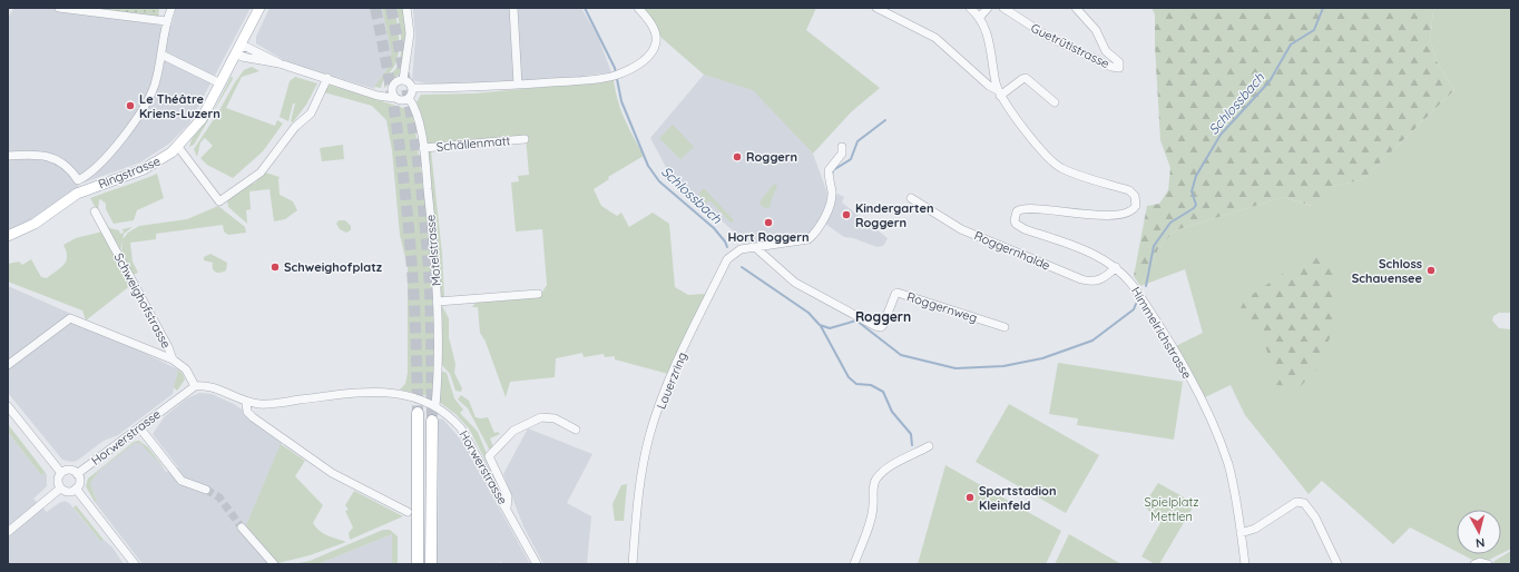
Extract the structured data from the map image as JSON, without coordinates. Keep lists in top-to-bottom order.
{
  "streets": {
    "main road": ["Ringstrasse"],
    "street": [
      "Guetrütistrasse",
      "Schällenmatt",
      "Motelstrasse",
      "Roggernhalde",
      "Schweighofstrasse",
      "Roggernweg",
      "Himmelrichstrasse",
      "Lauerzring",
      "Horwerstrasse"
    ]
  },
  "crossings": [
    ["Schällenmatt", "Motelstrasse"],
    ["Motelstrasse", "Horwerstrasse"],
    ["Roggernhalde", "Himmelrichstrasse"],
    ["Schweighofstrasse", "Horwerstrasse"],
    ["Roggernweg", "Lauerzring"]
  ],
  "districts": ["Roggern"],
  "water": ["Schlossbach"],
  "parks": ["Spielplatz Mettlen"],
  "places": [
    "Le Théâtre Kriens-Luzern",
    "Roggern",
    "Kindergarten Roggern",
    "Hort Roggern",
    "Schweighofplatz",
    "Schloss Schauensee",
    "Sportstadion Kleinfeld"
  ],
  "north": "bottom"
}
